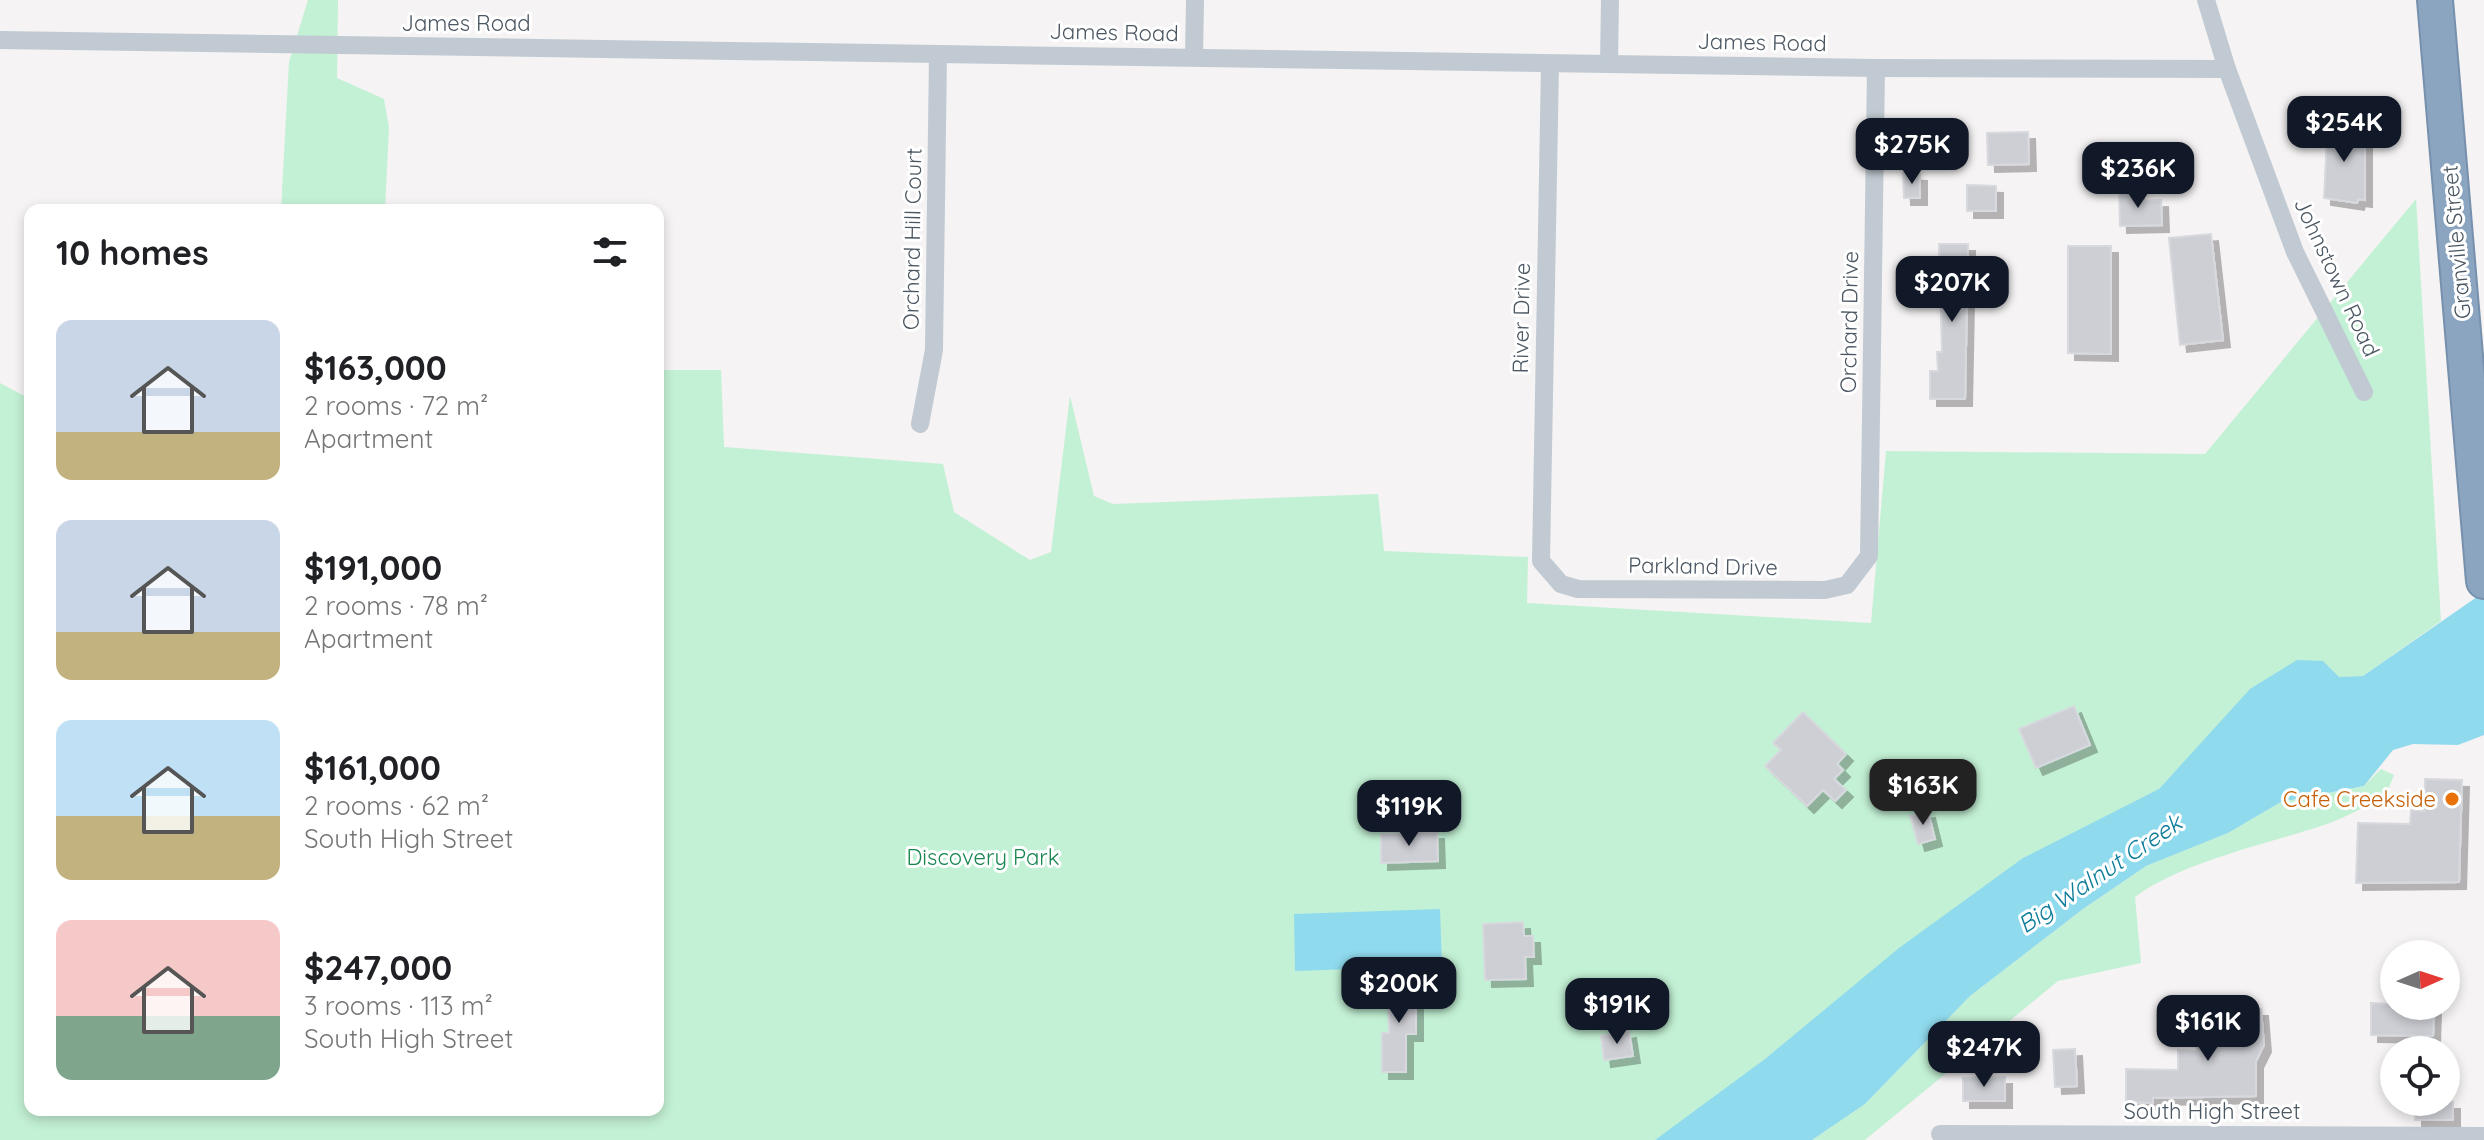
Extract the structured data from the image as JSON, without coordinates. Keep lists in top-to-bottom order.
{
  "streets": {
    "highway": ["Granville Street"],
    "street": [
      "James Road",
      "Orchard Hill Court",
      "Johnstown Road",
      "River Drive",
      "Orchard Drive",
      "Parkland Drive",
      "South High Street"
    ]
  },
  "crossings": [
    ["James Road", "Orchard Hill Court"],
    ["James Road", "Johnstown Road"],
    ["James Road", "River Drive"],
    ["James Road", "Orchard Drive"],
    ["River Drive", "Parkland Drive"],
    ["Orchard Drive", "Parkland Drive"]
  ],
  "water": ["Big Walnut Creek"],
  "parks": ["Discovery Park"],
  "places": ["Cafe Creekside"],
  "north": "right",
  "page": {
    "price": [
      "$254K",
      "$275K",
      "$236K",
      "$207K",
      "$163K",
      "$119K",
      "$200K",
      "$191K",
      "$161K",
      "$247K"
    ],
    "heading": "10 homes",
    "list": [
      {
        "name": "$163,000",
        "note": "2 rooms · 72 m² · Apartment"
      },
      {
        "name": "$191,000",
        "note": "2 rooms · 78 m² · Apartment"
      },
      {
        "name": "$161,000",
        "note": "2 rooms · 62 m² · South High Street"
      },
      {
        "name": "$247,000",
        "note": "3 rooms · 113 m² · South High Street"
      }
    ]
  }
}
